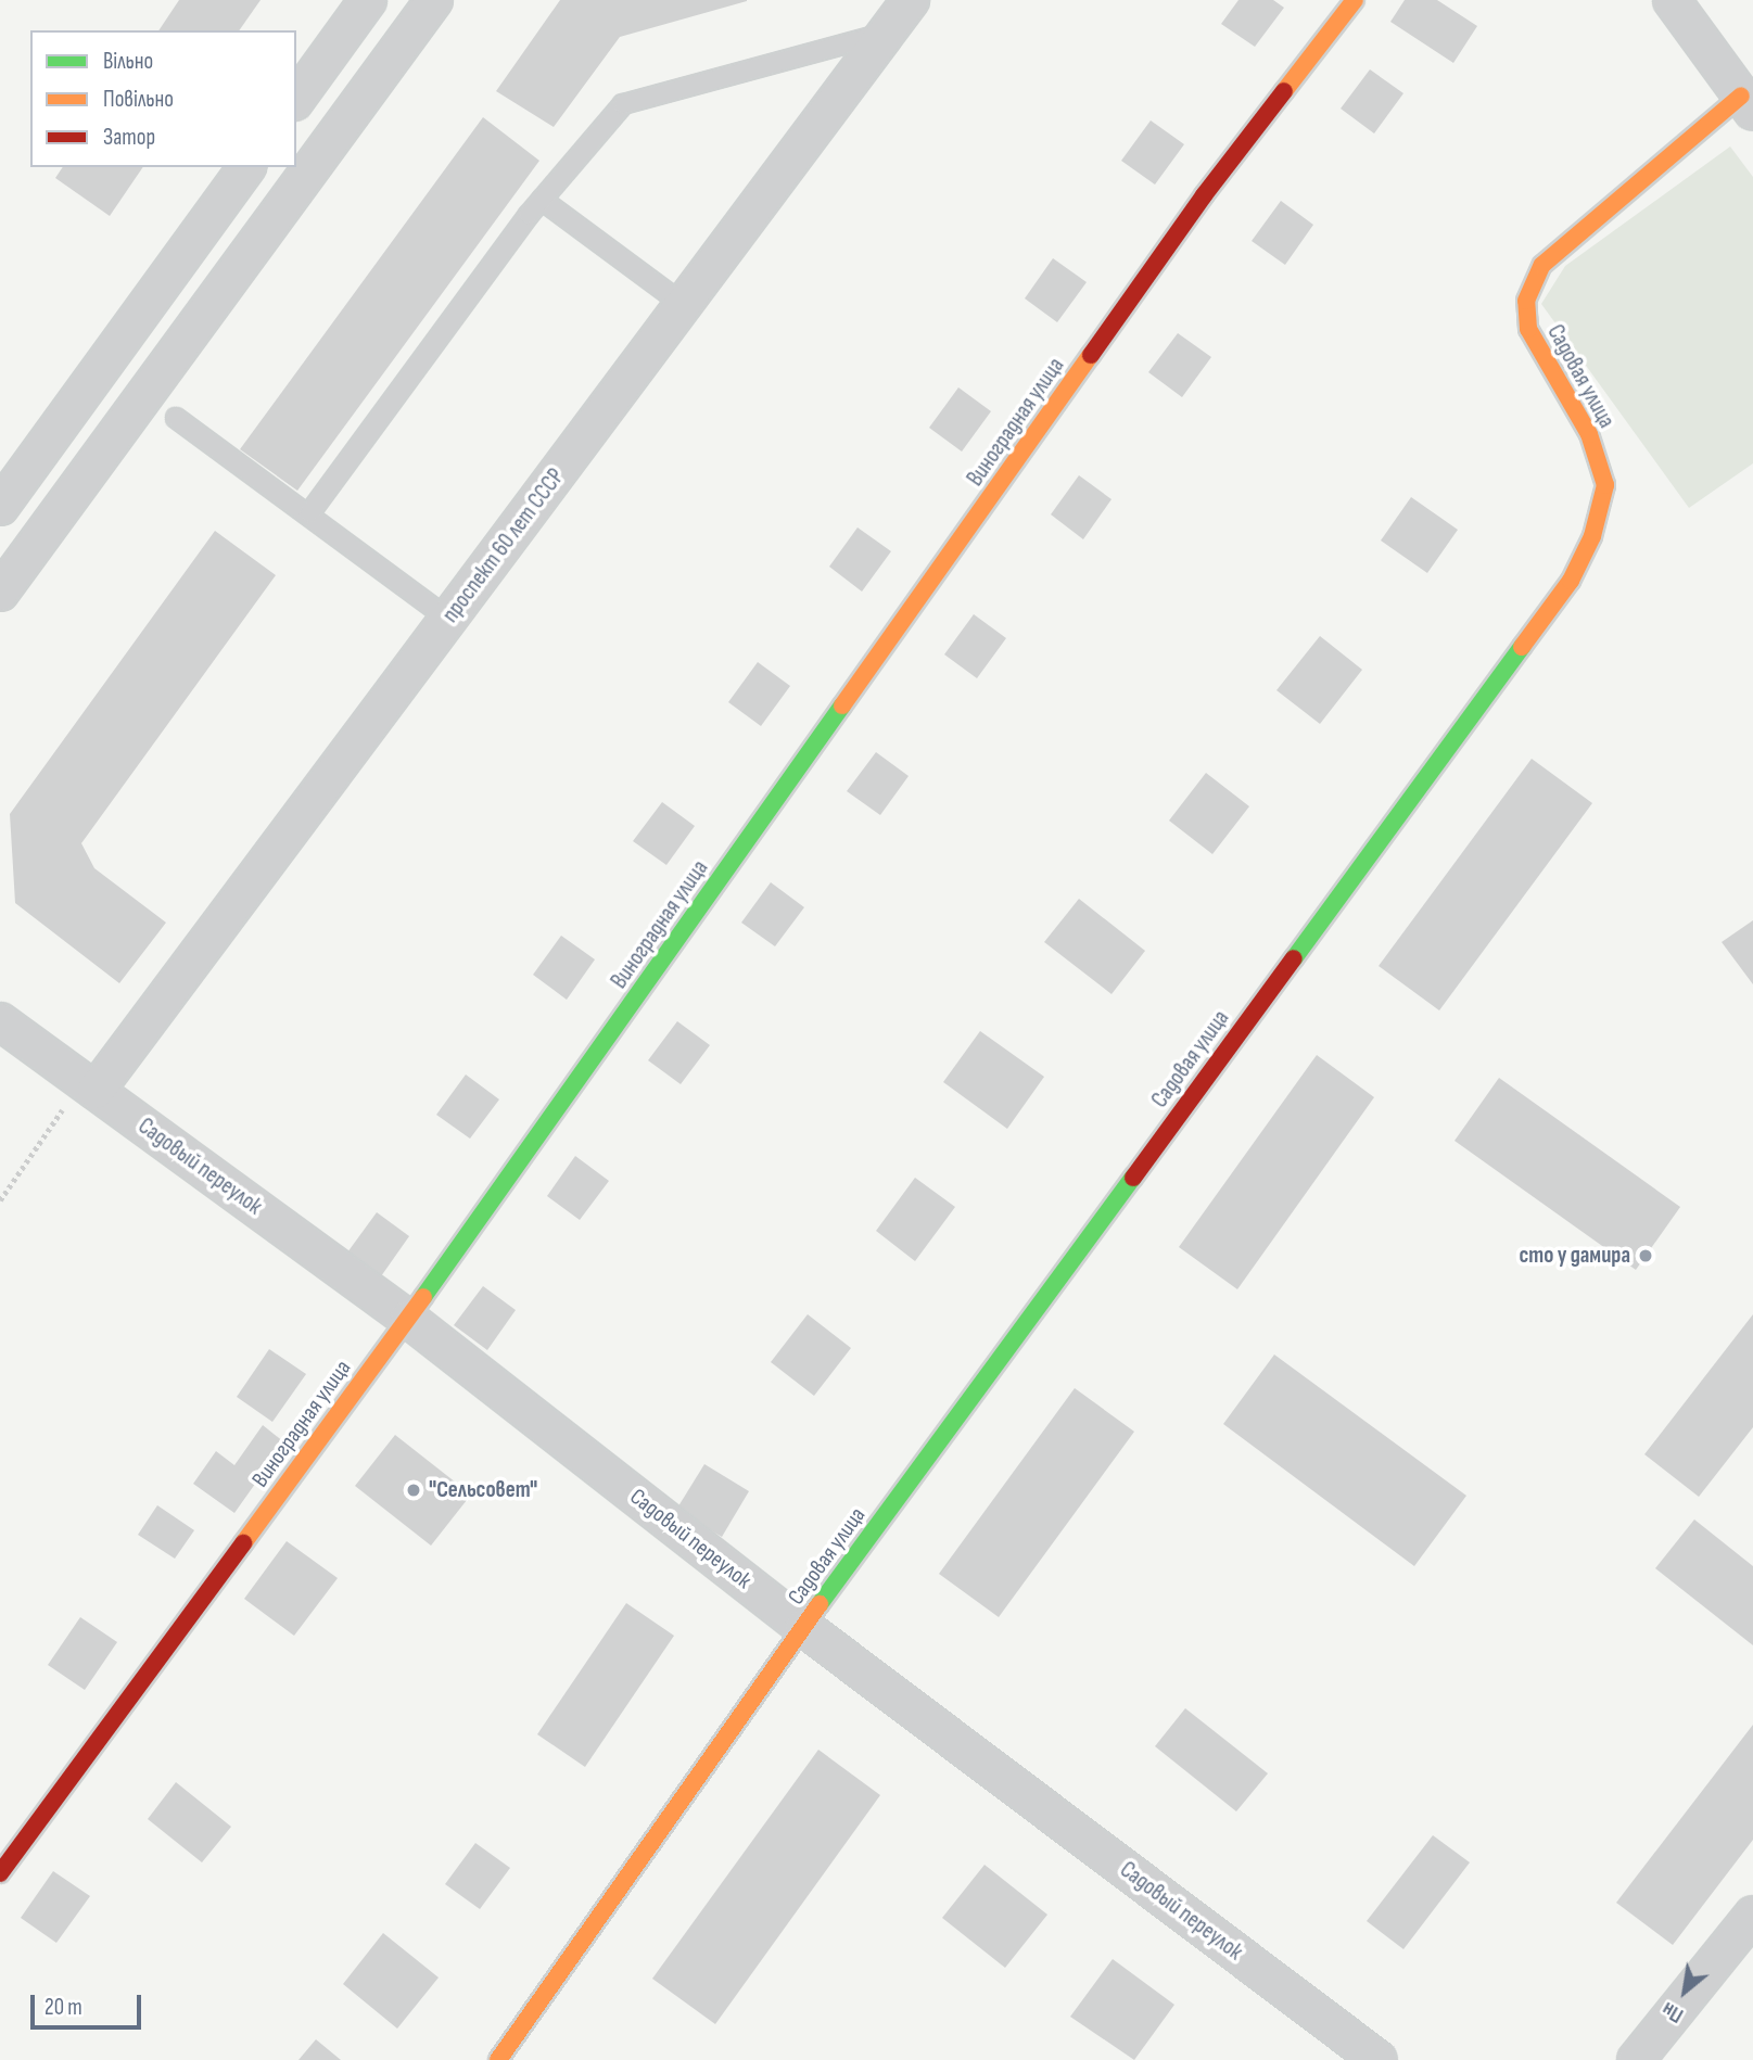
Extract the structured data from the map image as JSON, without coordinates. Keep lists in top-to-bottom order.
{
  "streets": {
    "street": [
      "Садовая улица",
      "Виноградная улица",
      "проспект 60 лет СССР",
      "Садовый переулок"
    ]
  },
  "crossings": [
    ["Садовая улица", "Садовый переулок"],
    ["Виноградная улица", "Садовый переулок"],
    ["проспект 60 лет СССР", "Садовый переулок"]
  ],
  "places": ["сто у дамира", "\"Сельсовет\""],
  "legend": ["Вільно", "Повільно", "Затор"],
  "scale_bar": "20 m",
  "north": "bottom left"
}
